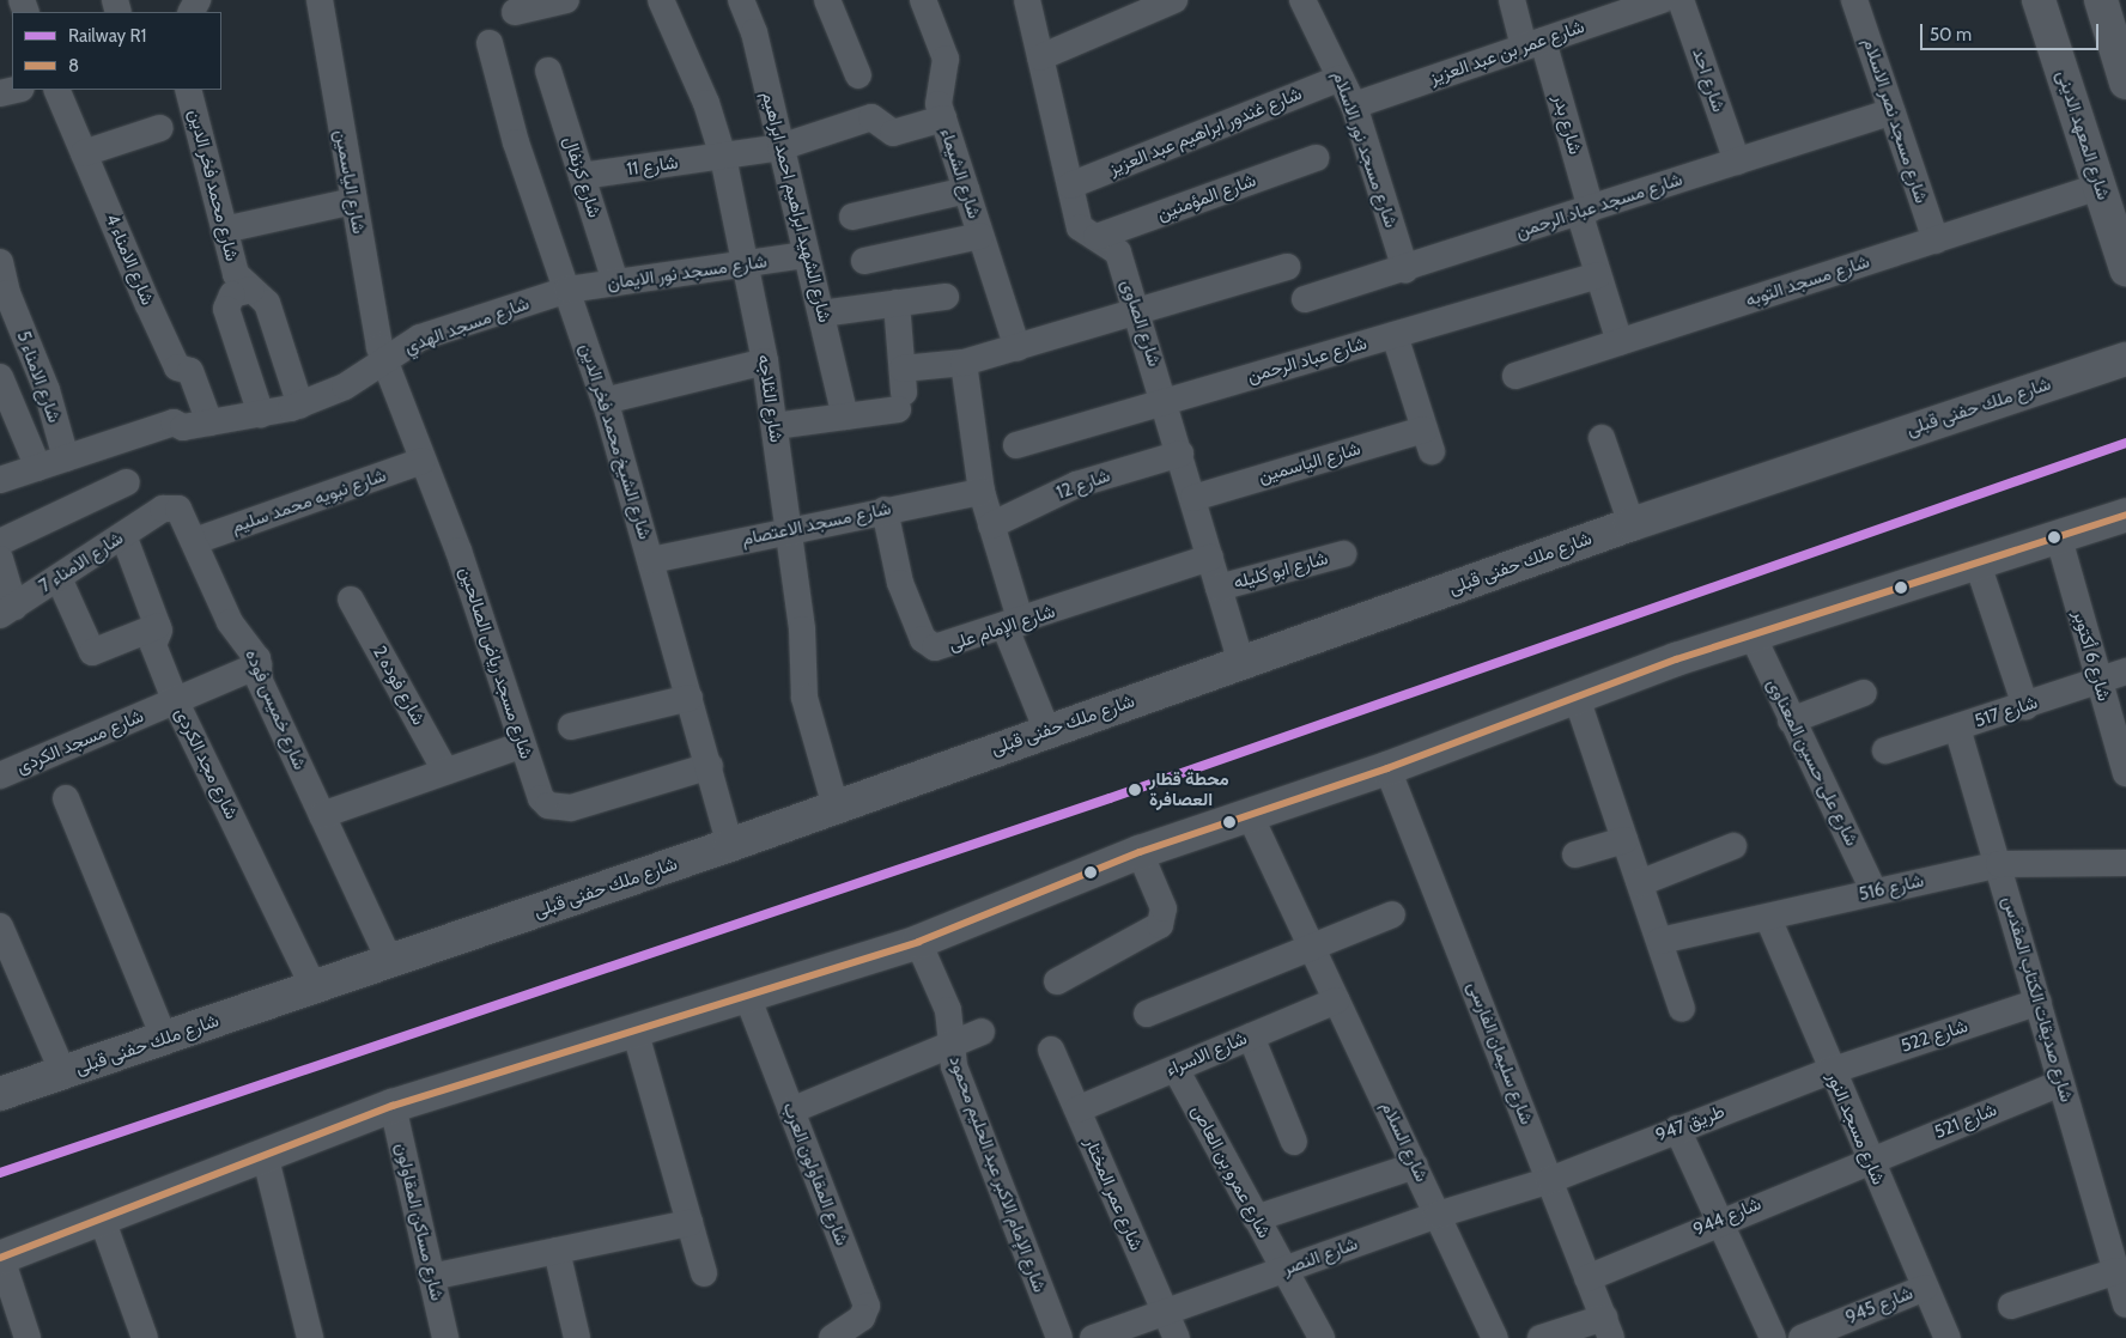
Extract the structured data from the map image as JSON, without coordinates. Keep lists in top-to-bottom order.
{
  "streets": {
    "street": [
      "شارع عمر بن عبد العزيز",
      "شارع احد",
      "شارع مسجد نصر الاسلام",
      "شارع بدر",
      "شارع غندور ابراهيم عبد العزيز",
      "شارع المعهد الدينى",
      "شارع مسجد نور الاسلام",
      "شارع 11",
      "شارع الشيماء",
      "شارع كرنفال",
      "شارع الياسمين",
      "شارع محمد فخر الدين",
      "شارع المؤمنين",
      "شارع مسجد عباد الرحمن",
      "شارع الشهيد ابراهيم احمد ابراهيم",
      "شارع الامناء 4",
      "شارع مسجد نور الايمان",
      "شارع مسجد التوبه",
      "شارع الصاوى",
      "شارع مسجد الهدي",
      "شارع عباد الرحمن",
      "شارع الامناء 5",
      "شارع الثلاجه",
      "شارع ملك حفنى قبلى",
      "شارع الشيخ محمد فخر الدين",
      "شارع 12",
      "شارع نبويه محمد سليم",
      "شارع مسجد الاعتصام",
      "شارع الامناء 7",
      "شارع ابو كليله",
      "شارع الإمام على",
      "شارع 6 أكتوبر",
      "شارع مسجد رياض الصالحين",
      "شارع فوده 2",
      "شارع خميس فوده",
      "شارع 517",
      "شارع مسجد الكردى",
      "شارع على حسين المعناوى",
      "شارع مجد الكردى",
      "شارع 516",
      "شارع صديقات الكتاب المقدس",
      "شارع 522",
      "شارع سليمان الفارسى",
      "شارع الاسراء",
      "شارع 521",
      "طريق 947",
      "شارع مسجد النور",
      "شارع السلام",
      "شارع عمرو بن العاص",
      "شارع المقاولون العرب",
      "شارع الإمام الاكبر عبد الحليم محمود",
      "شارع عمر المختار",
      "شارع 944",
      "شارع مساكن المقاولون",
      "شارع النصر",
      "شارع 945"
    ]
  },
  "crossings": [
    ["شارع عمر بن عبد العزيز", "شارع بدر"],
    ["شارع عمر بن عبد العزيز", "شارع مسجد نور الاسلام"],
    ["شارع احد", "شارع مسجد عباد الرحمن"],
    ["شارع مسجد نصر الاسلام", "شارع مسجد عباد الرحمن"],
    ["شارع مسجد نصر الاسلام", "شارع مسجد التوبه"],
    ["شارع بدر", "شارع مسجد عباد الرحمن"],
    ["شارع بدر", "شارع مسجد التوبه"],
    ["شارع بدر", "شارع عباد الرحمن"],
    ["شارع غندور ابراهيم عبد العزيز", "شارع مسجد نور الاسلام"],
    ["شارع غندور ابراهيم عبد العزيز", "شارع الصاوى"],
    ["شارع المعهد الدينى", "شارع مسجد التوبه"],
    ["شارع مسجد نور الاسلام", "شارع مسجد عباد الرحمن"],
    ["شارع 11", "شارع الشيماء"],
    ["شارع 11", "شارع كرنفال"],
    ["شارع 11", "شارع الشهيد ابراهيم احمد ابراهيم"],
    ["شارع 11", "شارع الثلاجه"],
    ["شارع كرنفال", "شارع مسجد نور الايمان"],
    ["شارع الياسمين", "شارع الصاوى"],
    ["شارع الياسمين", "شارع مسجد الهدي"],
    ["شارع الياسمين", "شارع عباد الرحمن"],
    ["شارع الياسمين", "شارع مسجد رياض الصالحين"],
    ["شارع محمد فخر الدين", "شارع مسجد الهدي"],
    ["شارع المؤمنين", "شارع الصاوى"],
    ["شارع الشهيد ابراهيم احمد ابراهيم", "شارع مسجد نور الايمان"],
    ["شارع الامناء 4", "شارع مسجد الهدي"],
    ["شارع مسجد نور الايمان", "شارع مسجد الهدي"],
    ["شارع مسجد نور الايمان", "شارع الثلاجه"],
    ["شارع مسجد نور الايمان", "شارع الشيخ محمد فخر الدين"],
    ["شارع الصاوى", "شارع عباد الرحمن"],
    ["شارع الصاوى", "شارع ملك حفنى قبلى"],
    ["شارع الصاوى", "شارع 12"],
    ["شارع الصاوى", "شارع ابو كليله"],
    ["شارع الصاوى", "شارع الإمام على"],
    ["شارع مسجد الهدي", "شارع الامناء 5"],
    ["شارع مسجد الهدي", "شارع الشيخ محمد فخر الدين"],
    ["شارع مسجد الهدي", "شارع مسجد رياض الصالحين"],
    ["شارع الثلاجه", "شارع ملك حفنى قبلى"],
    ["شارع الثلاجه", "شارع مسجد الاعتصام"],
    ["شارع ملك حفنى قبلى", "شارع الشيخ محمد فخر الدين"],
    ["شارع ملك حفنى قبلى", "شارع خميس فوده"],
    ["شارع ملك حفنى قبلى", "شارع مجد الكردى"],
    ["شارع الشيخ محمد فخر الدين", "شارع مسجد الاعتصام"],
    ["شارع الشيخ محمد فخر الدين", "شارع مسجد رياض الصالحين"],
    ["شارع نبويه محمد سليم", "شارع مسجد رياض الصالحين"],
    ["شارع نبويه محمد سليم", "شارع خميس فوده"],
    ["شارع مسجد الاعتصام", "شارع الإمام على"],
    ["شارع الامناء 7", "شارع خميس فوده"],
    ["شارع الامناء 7", "شارع مجد الكردى"],
    ["شارع 6 أكتوبر", "شارع 517"],
    ["شارع خميس فوده", "شارع مسجد الكردى"],
    ["شارع 517", "شارع صديقات الكتاب المقدس"],
    ["شارع مسجد الكردى", "شارع مجد الكردى"],
    ["شارع على حسين المعناوى", "شارع 516"],
    ["شارع 516", "شارع صديقات الكتاب المقدس"],
    ["شارع 516", "شارع مسجد النور"],
    ["شارع صديقات الكتاب المقدس", "شارع 522"],
    ["شارع صديقات الكتاب المقدس", "شارع 521"],
    ["شارع 522", "طريق 947"],
    ["شارع 522", "شارع مسجد النور"],
    ["شارع سليمان الفارسى", "طريق 947"],
    ["شارع سليمان الفارسى", "شارع 944"],
    ["شارع سليمان الفارسى", "شارع النصر"],
    ["شارع الاسراء", "شارع السلام"],
    ["شارع الاسراء", "شارع عمرو بن العاص"],
    ["شارع الاسراء", "شارع عمر المختار"],
    ["شارع 521", "شارع مسجد النور"],
    ["شارع 521", "شارع 944"],
    ["طريق 947", "شارع مسجد النور"],
    ["طريق 947", "شارع النصر"],
    ["شارع مسجد النور", "شارع 944"],
    ["شارع مسجد النور", "شارع 945"],
    ["شارع السلام", "شارع النصر"],
    ["شارع عمرو بن العاص", "شارع النصر"],
    ["شارع عمر المختار", "شارع النصر"]
  ],
  "places": ["محطة قطار العصافرة"],
  "lines": ["rail line R1", "transit line 8"],
  "legend": ["Railway R1", "8"],
  "scale_bar": "50 m"
}
